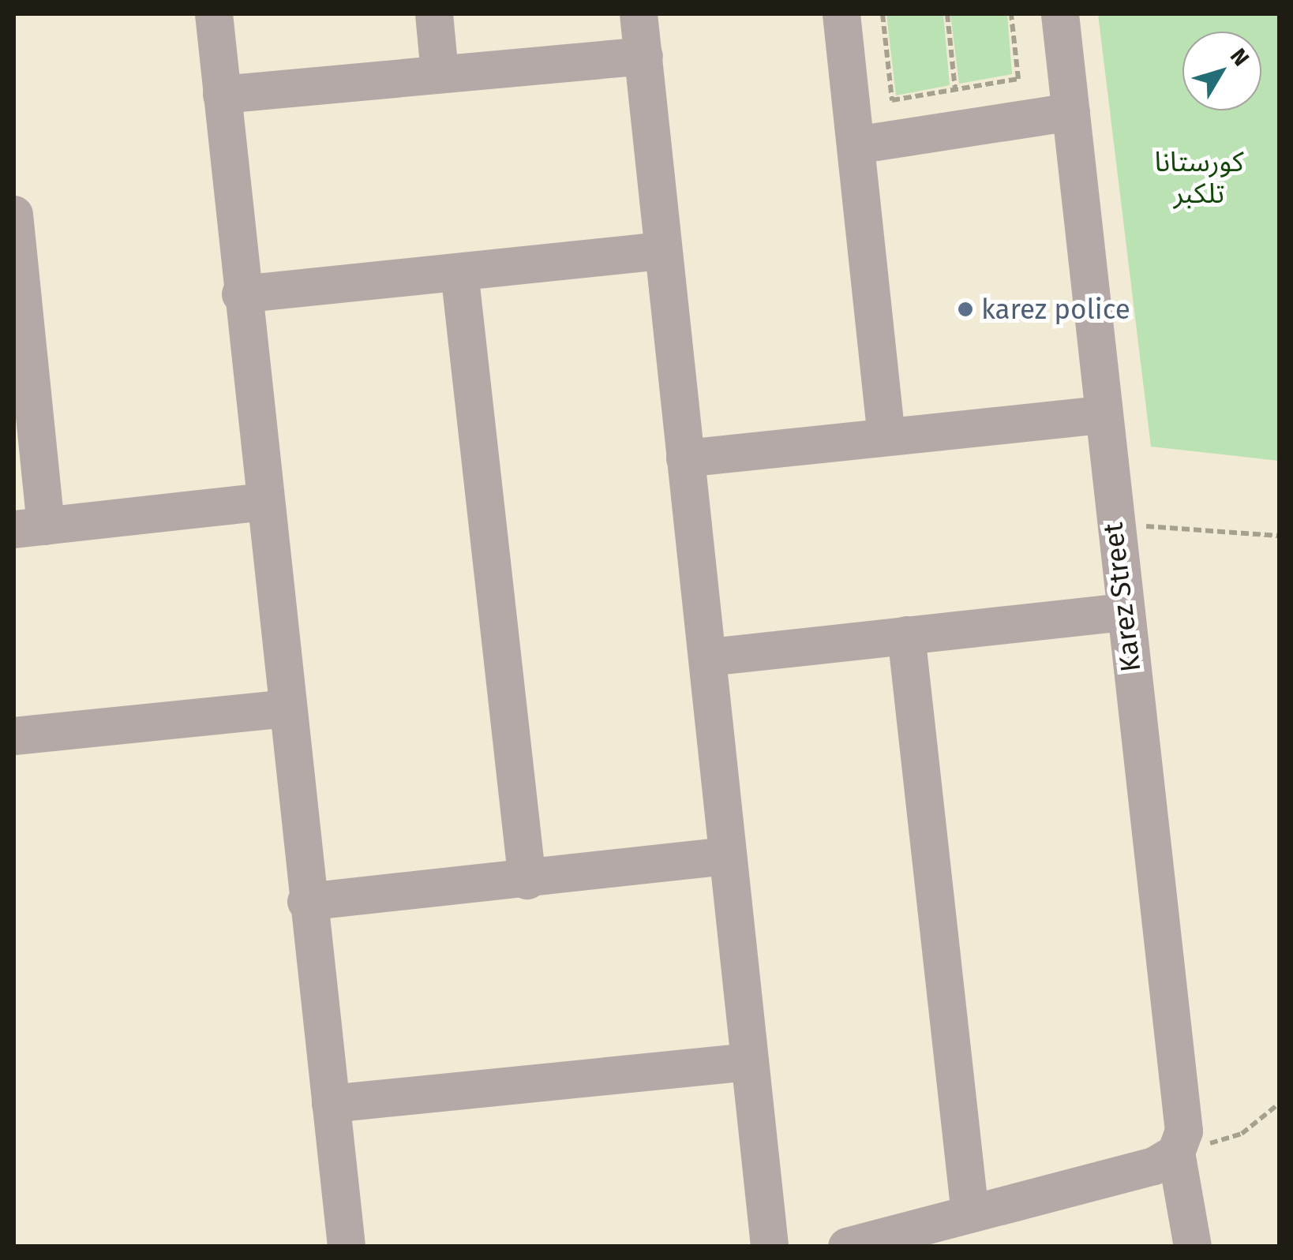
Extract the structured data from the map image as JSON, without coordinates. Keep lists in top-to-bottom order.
{
  "streets": {
    "street": ["Karez Street"]
  },
  "parks": ["كورستانا تلكبر"],
  "places": ["karez police"],
  "north": "top right"
}
